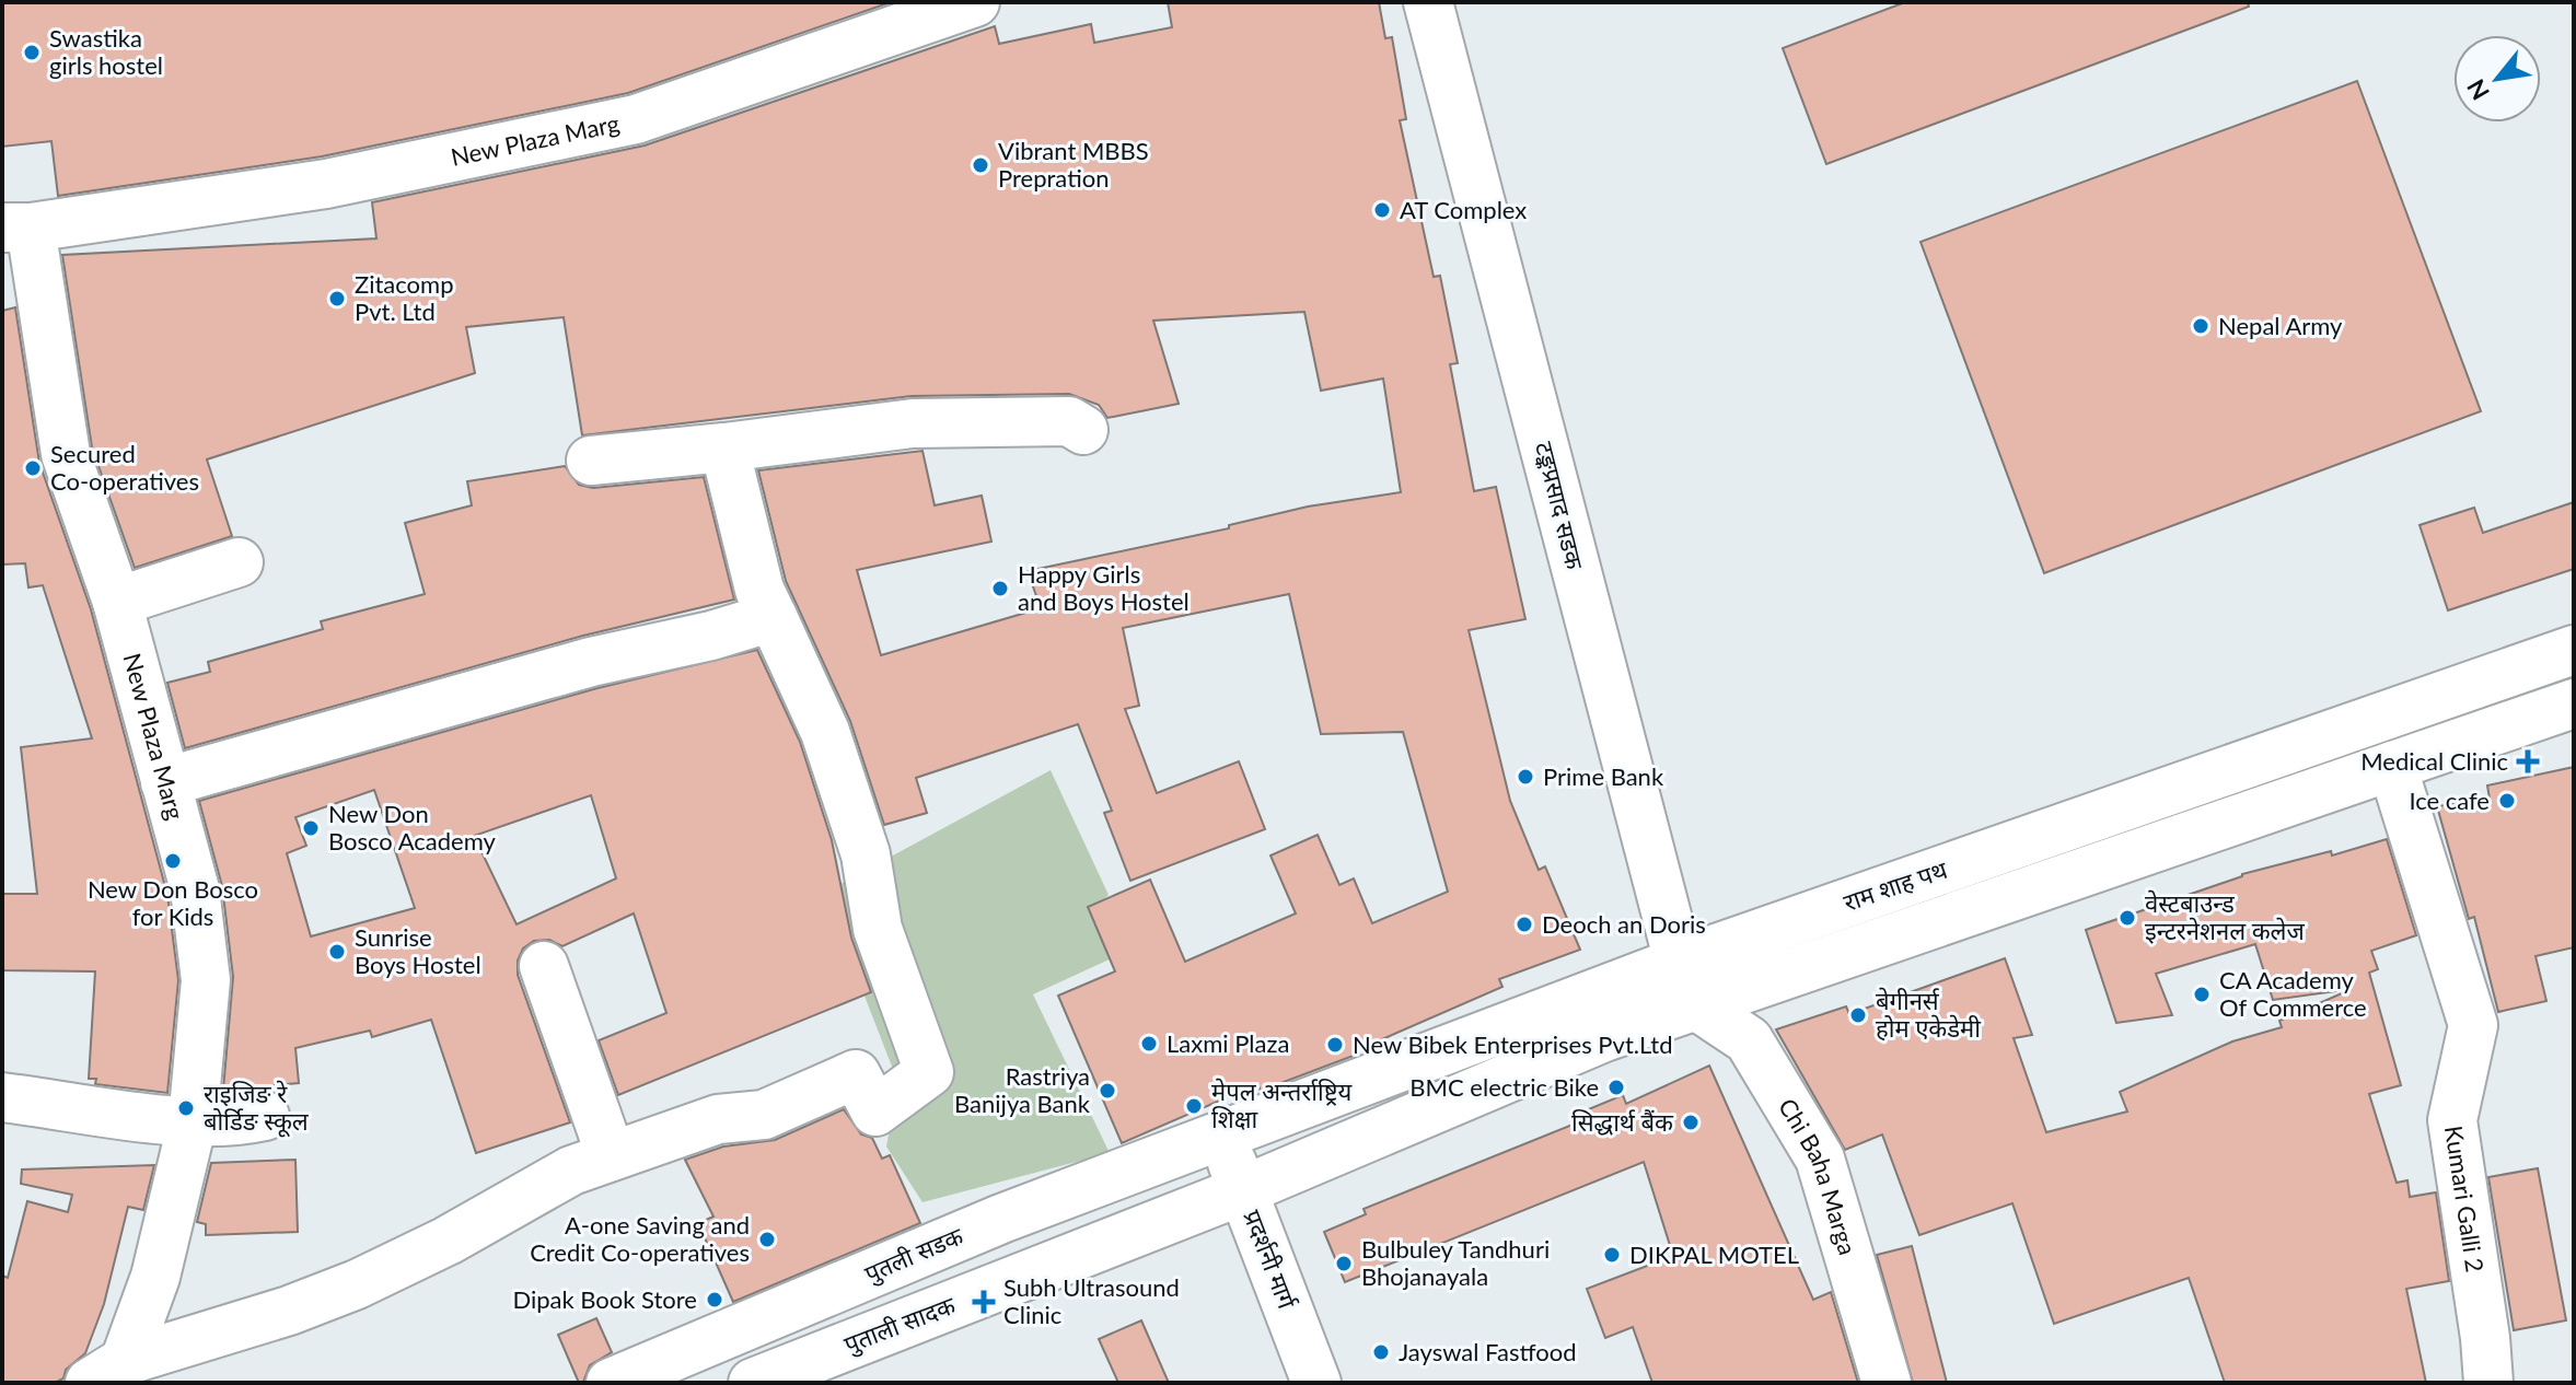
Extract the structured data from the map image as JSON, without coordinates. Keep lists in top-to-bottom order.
{
  "streets": {
    "street": [
      "New Plaza Marg",
      "टङ्कप्रसाद सडक",
      "राम शाह पथ",
      "Chi Baha Marga",
      "Kumari Galli 2",
      "पुतली सडक",
      "प्रदर्शनी मार्ग",
      "पुताली सादक"
    ]
  },
  "crossings": [
    ["टङ्कप्रसाद सडक", "राम शाह पथ"],
    ["टङ्कप्रसाद सडक", "Chi Baha Marga"],
    ["राम शाह पथ", "Chi Baha Marga"],
    ["राम शाह पथ", "Kumari Galli 2"],
    ["राम शाह पथ", "पुतली सडक"],
    ["राम शाह पथ", "प्रदर्शनी मार्ग"],
    ["राम शाह पथ", "पुताली सादक"],
    ["पुतली सडक", "प्रदर्शनी मार्ग"],
    ["प्रदर्शनी मार्ग", "पुताली सादक"]
  ],
  "places": {
    "other": [
      "Swastika girls hostel",
      "Vibrant MBBS Prepration",
      "AT Complex",
      "Zitacomp Pvt. Ltd",
      "Nepal Army",
      "Secured Co-operatives",
      "Happy Girls and Boys Hostel",
      "Prime Bank",
      "Ice cafe",
      "New Don Bosco Academy",
      "New Don Bosco for Kids",
      "वेस्टबाउन्ड इन्टरनेशनल कलेज",
      "Deoch an Doris",
      "Sunrise Boys Hostel",
      "CA Academy Of Commerce",
      "बेगीनर्स होम एकेडेमी",
      "Laxmi Plaza",
      "New Bibek Enterprises Pvt.Ltd",
      "BMC electric Bike",
      "Rastriya Banijya Bank",
      "मेपल अन्तर्राष्ट्रिय शिक्षा",
      "राइजिङ रे बोर्डिङ स्कूल",
      "सिद्धार्थ बैंक",
      "A-one Saving and Credit Co-operatives",
      "DIKPAL MOTEL",
      "Bulbuley Tandhuri Bhojanayala",
      "Dipak Book Store",
      "Jayswal Fastfood"
    ],
    "health": ["Medical Clinic", "Subh Ultrasound Clinic"]
  },
  "north": "bottom left"
}
